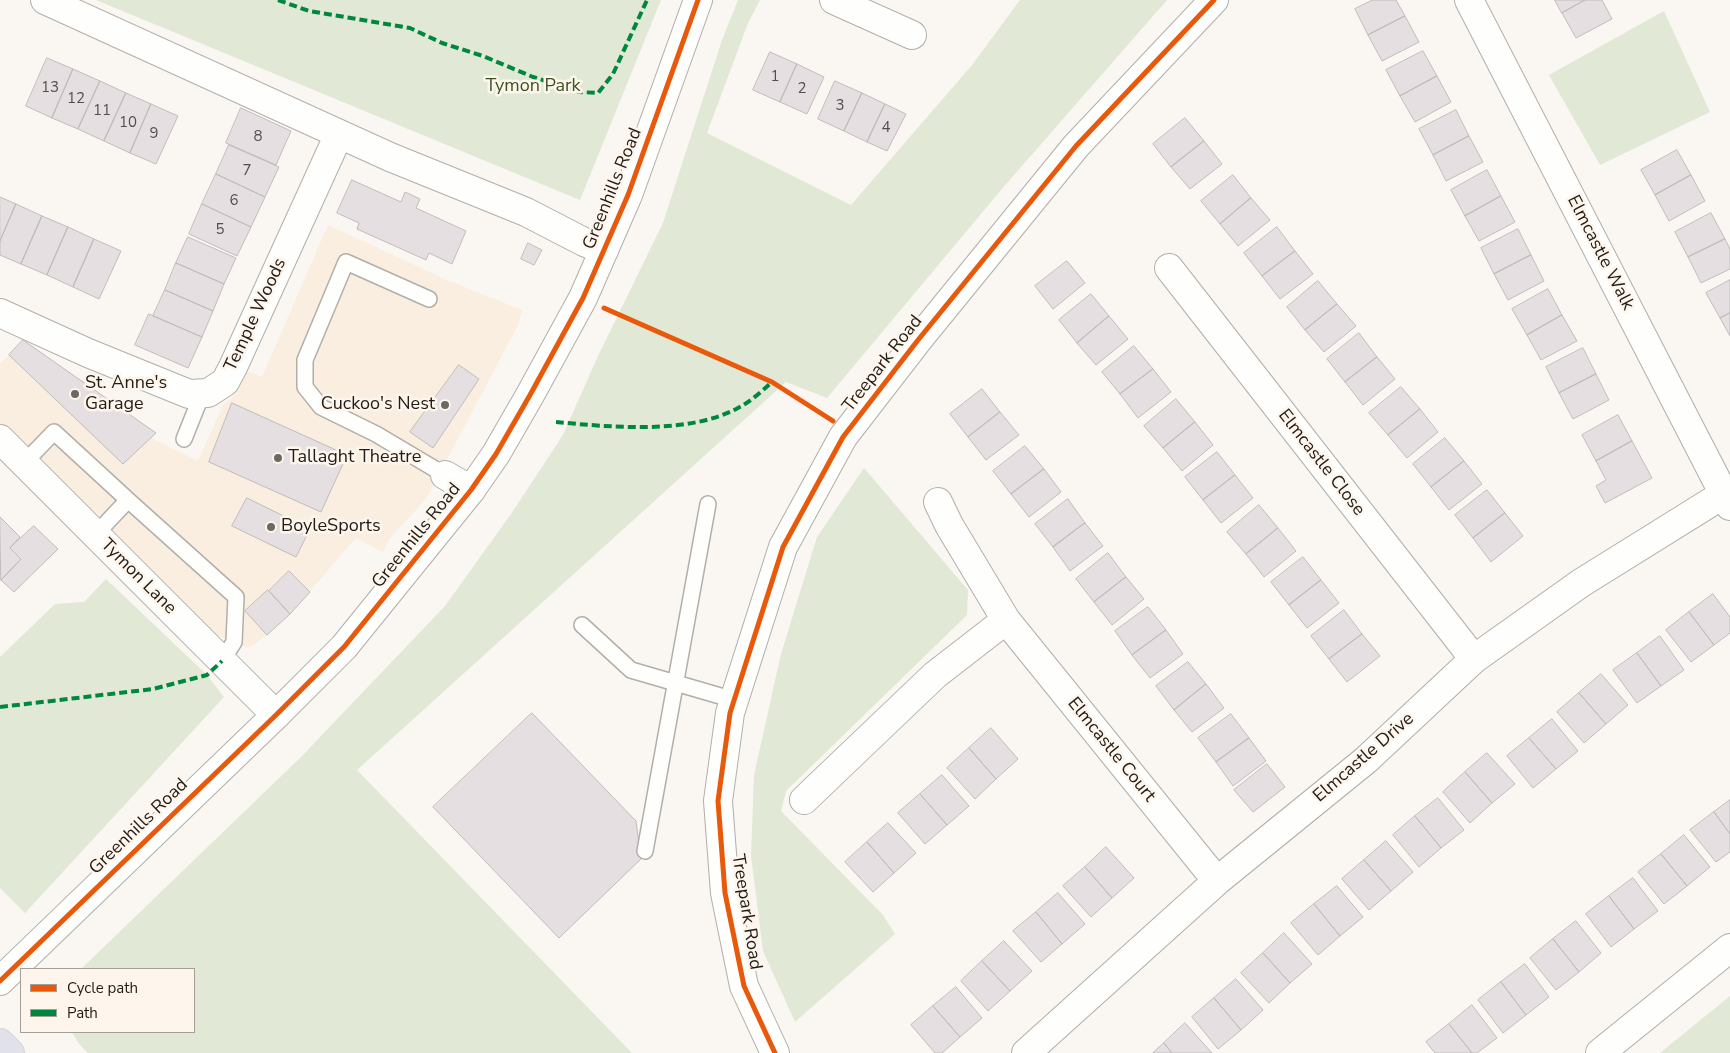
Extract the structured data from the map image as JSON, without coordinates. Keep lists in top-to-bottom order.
{
  "streets": {
    "street": [
      "Greenhills Road",
      "Elmcastle Walk",
      "Temple Woods",
      "Treepark Road",
      "Elmcastle Close",
      "Tymon Lane",
      "Elmcastle Court",
      "Elmcastle Drive"
    ]
  },
  "crossings": [
    ["Greenhills Road", "Tymon Lane"],
    ["Elmcastle Walk", "Elmcastle Drive"],
    ["Elmcastle Close", "Elmcastle Drive"],
    ["Elmcastle Court", "Elmcastle Drive"]
  ],
  "parks": ["Tymon Park"],
  "places": [
    "St. Anne's Garage",
    "Cuckoo's Nest",
    "Tallaght Theatre",
    "BoyleSports"
  ],
  "house_numbers": [
    "1",
    "13",
    "2",
    "12",
    "3",
    "11",
    "10",
    "4",
    "9",
    "8",
    "7",
    "6",
    "5"
  ],
  "legend": ["Cycle path", "Path"]
}
